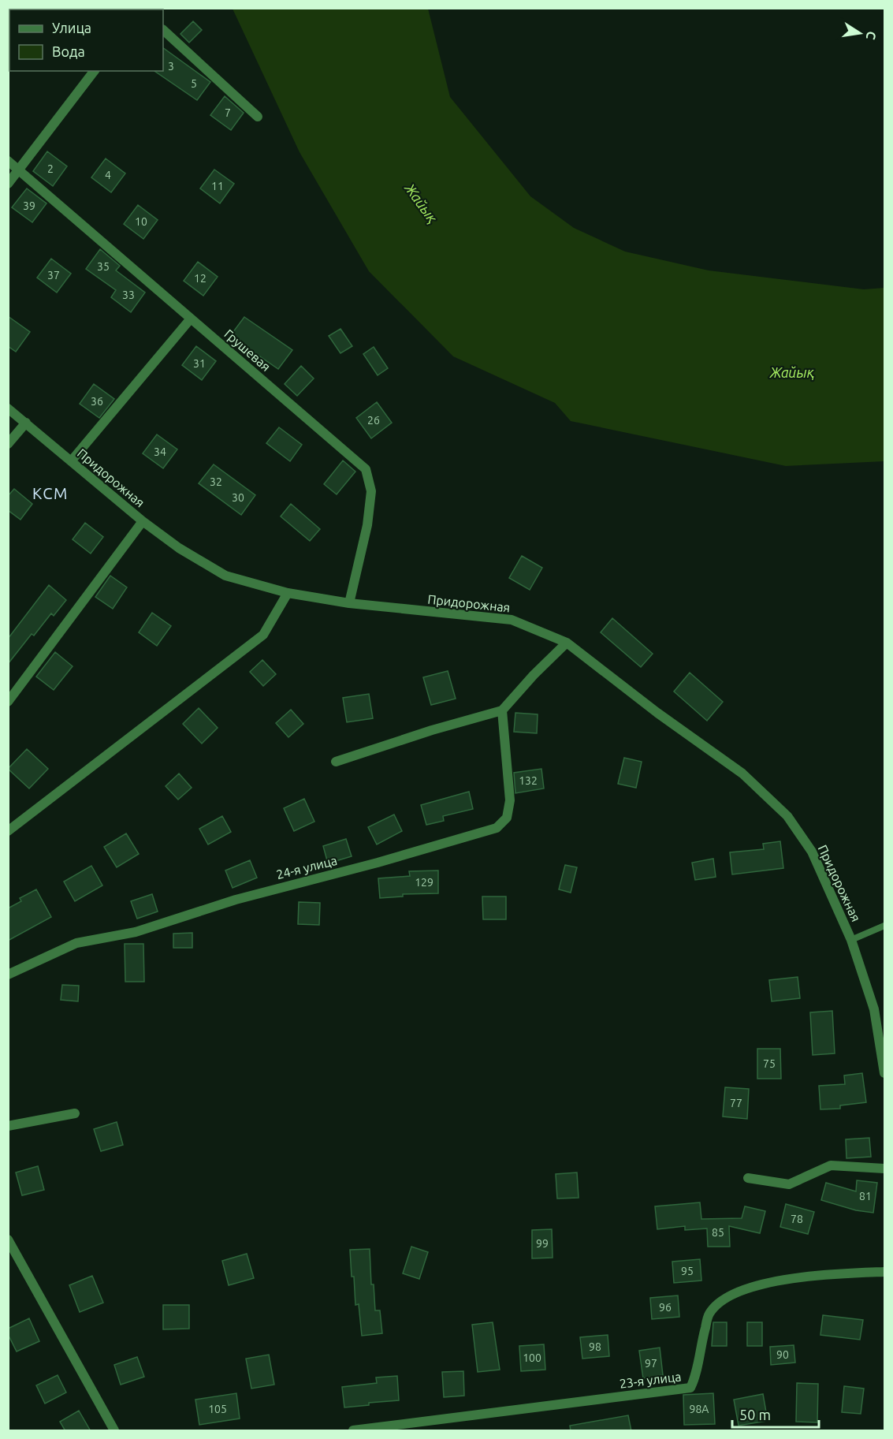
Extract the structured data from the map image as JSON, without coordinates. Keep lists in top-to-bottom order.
{
  "streets": {
    "street": [
      "Грушевая",
      "Придорожная",
      "24-я улица",
      "23-я улица"
    ]
  },
  "crossings": [
    ["Грушевая", "Придорожная"]
  ],
  "districts": ["КСМ"],
  "water": ["Жайық"],
  "house_numbers": [
    "3",
    "5",
    "7",
    "2",
    "4",
    "11",
    "39",
    "10",
    "35",
    "37",
    "12",
    "33",
    "31",
    "36",
    "26",
    "34",
    "32",
    "30",
    "132",
    "129",
    "75",
    "77",
    "81",
    "78",
    "85",
    "99",
    "95",
    "96",
    "98",
    "90",
    "100",
    "97",
    "105",
    "98А"
  ],
  "legend": ["Улица", "Вода"],
  "scale_bar": "50 m",
  "north": "right"
}
